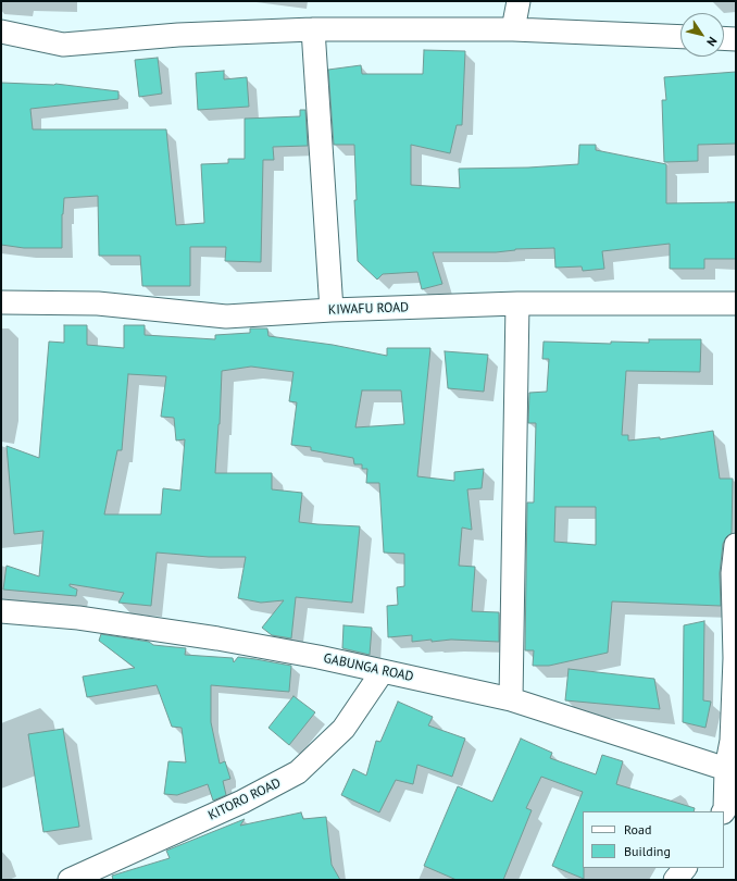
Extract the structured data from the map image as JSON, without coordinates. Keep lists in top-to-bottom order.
{
  "streets": {
    "street": ["KIWAFU ROAD", "GABUNGA ROAD", "KITORO ROAD"]
  },
  "crossings": [
    ["GABUNGA ROAD", "KITORO ROAD"]
  ],
  "legend": ["Road", "Building"],
  "north": "bottom right"
}
